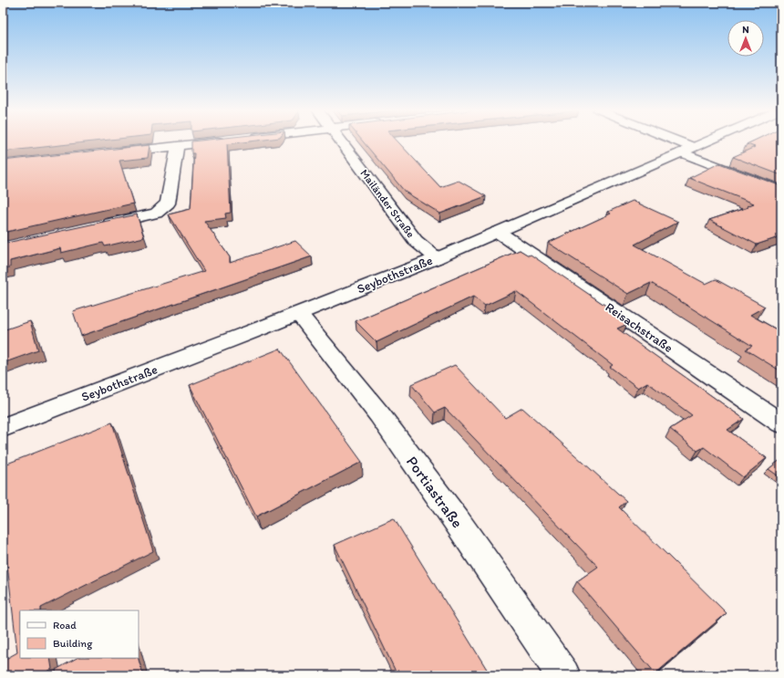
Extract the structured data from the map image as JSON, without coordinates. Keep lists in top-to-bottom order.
{
  "streets": {
    "street": [
      "Mailänder Straße",
      "Seybothstraße",
      "Reisachstraße",
      "Portiastraße"
    ]
  },
  "crossings": [
    ["Mailänder Straße", "Seybothstraße"],
    ["Seybothstraße", "Reisachstraße"],
    ["Seybothstraße", "Portiastraße"]
  ],
  "legend": ["Road", "Building"],
  "north": "top"
}
